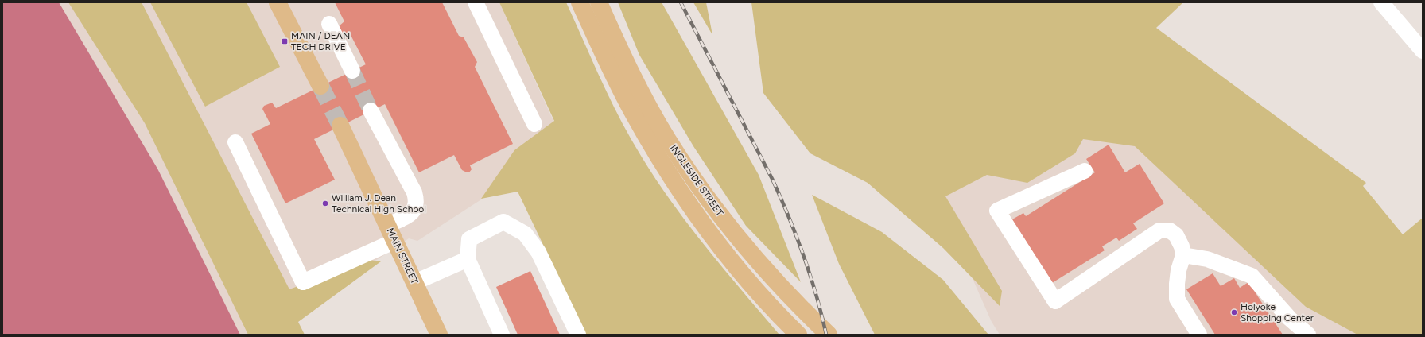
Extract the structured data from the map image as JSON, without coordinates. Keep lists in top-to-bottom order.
{
  "streets": {
    "main road": ["INGLESIDE STREET", "MAIN STREET"]
  },
  "places": {
    "transit": ["MAIN / DEAN TECH DRIVE"],
    "other": ["William J. Dean Technical High School", "Holyoke Shopping Center"]
  }
}
